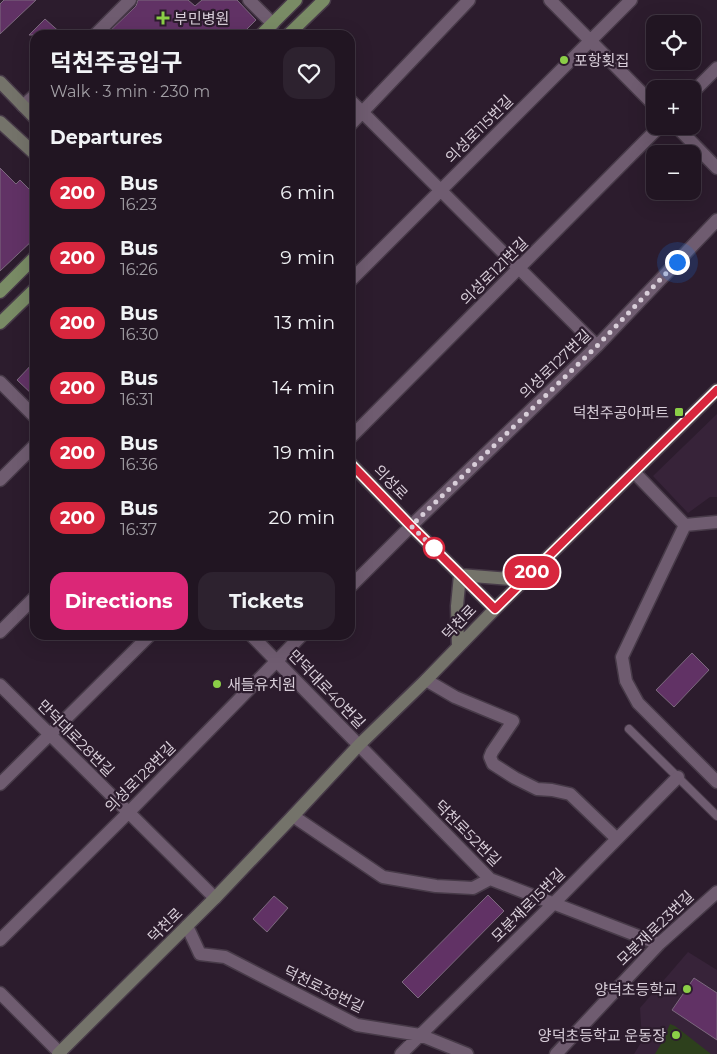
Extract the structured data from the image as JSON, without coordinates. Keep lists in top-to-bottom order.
{
  "streets": {
    "main road": ["의성로", "덕천로"],
    "street": [
      "의성로115번길",
      "의성로121번길",
      "의성로127번길",
      "만덕대로40번길",
      "만덕대로28번길",
      "의성로128번길",
      "덕천로52번길",
      "모분재로15번길",
      "모분재로23번길",
      "덕천로38번길"
    ]
  },
  "crossings": [
    ["의성로127번길", "의성로"],
    ["의성로", "덕천로"],
    ["덕천로", "만덕대로40번길"],
    ["덕천로", "만덕대로28번길"],
    ["덕천로", "덕천로52번길"],
    ["덕천로", "덕천로38번길"],
    ["만덕대로40번길", "의성로128번길"],
    ["만덕대로40번길", "덕천로52번길"],
    ["만덕대로28번길", "의성로128번길"],
    ["덕천로52번길", "모분재로15번길"],
    ["덕천로52번길", "모분재로23번길"],
    ["모분재로15번길", "덕천로38번길"]
  ],
  "places": {
    "health": ["부민병원"],
    "other": [
      "포항횟집",
      "새들유치원",
      "양덕초등학교",
      "양덕초등학교 운동장"
    ],
    "transit": ["덕천주공아파트"]
  },
  "lines": ["bus line 200"],
  "page": {
    "on_map": "200",
    "map_buttons": ["+", "−"],
    "heading": [
      ["덕천주공입구", "Walk · 3 min · 230 m"],
      "Departures"
    ],
    "list": [
      {
        "mark": "200",
        "name": "Bus",
        "note": "16:23",
        "value": "6 min"
      },
      {
        "mark": "200",
        "name": "Bus",
        "note": "16:26",
        "value": "9 min"
      },
      {
        "mark": "200",
        "name": "Bus",
        "note": "16:30",
        "value": "13 min"
      },
      {
        "mark": "200",
        "name": "Bus",
        "note": "16:31",
        "value": "14 min"
      },
      {
        "mark": "200",
        "name": "Bus",
        "note": "16:36",
        "value": "19 min"
      },
      {
        "mark": "200",
        "name": "Bus",
        "note": "16:37",
        "value": "20 min"
      }
    ],
    "buttons": ["Directions", "Tickets"]
  }
}
